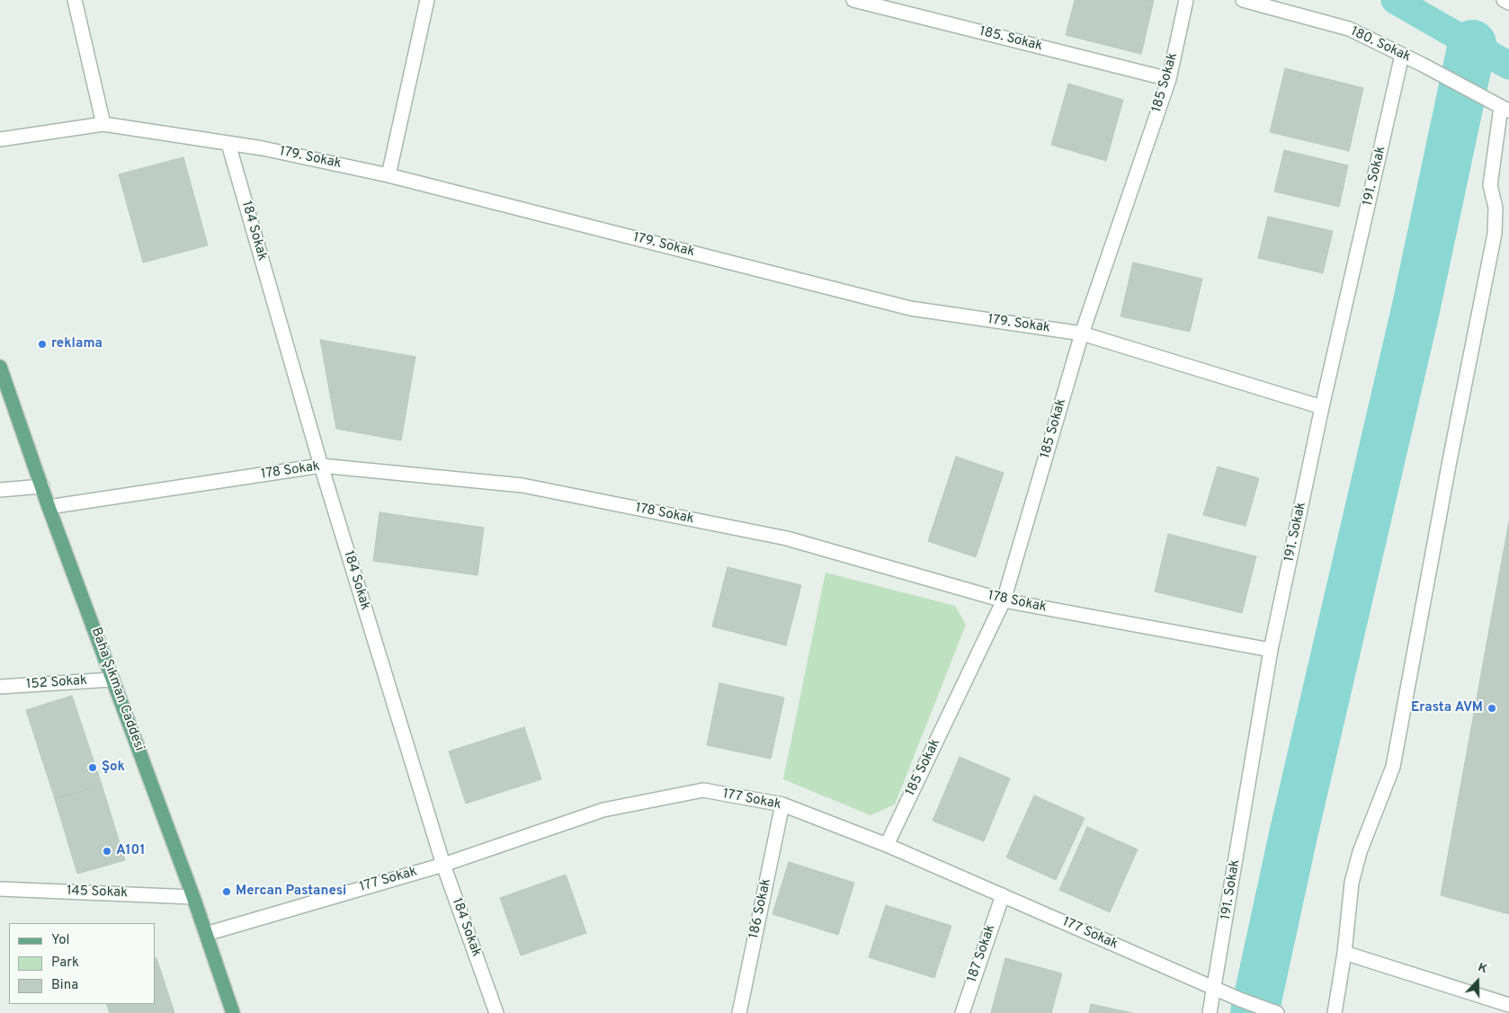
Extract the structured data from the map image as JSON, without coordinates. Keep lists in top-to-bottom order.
{
  "streets": {
    "main road": ["Baha Şıkman Caddesi"],
    "street": [
      "185. Sokak",
      "180. Sokak",
      "185 Sokak",
      "179. Sokak",
      "191. Sokak",
      "184 Sokak",
      "178 Sokak",
      "152 Sokak",
      "177 Sokak",
      "145 Sokak",
      "186 Sokak",
      "187 Sokak"
    ]
  },
  "crossings": [
    ["185. Sokak", "185 Sokak"],
    ["180. Sokak", "191. Sokak"],
    ["185 Sokak", "179. Sokak"],
    ["185 Sokak", "178 Sokak"],
    ["185 Sokak", "177 Sokak"],
    ["179. Sokak", "191. Sokak"],
    ["179. Sokak", "184 Sokak"],
    ["191. Sokak", "178 Sokak"],
    ["191. Sokak", "177 Sokak"],
    ["184 Sokak", "178 Sokak"],
    ["184 Sokak", "177 Sokak"],
    ["178 Sokak", "Baha Şıkman Caddesi"],
    ["152 Sokak", "Baha Şıkman Caddesi"],
    ["Baha Şıkman Caddesi", "177 Sokak"],
    ["Baha Şıkman Caddesi", "145 Sokak"],
    ["177 Sokak", "186 Sokak"],
    ["177 Sokak", "187 Sokak"]
  ],
  "places": [
    "reklama",
    "Erasta AVM",
    "Şok",
    "A101",
    "Mercan Pastanesi"
  ],
  "legend": ["Yol", "Park", "Bina"],
  "north": "top"
}
